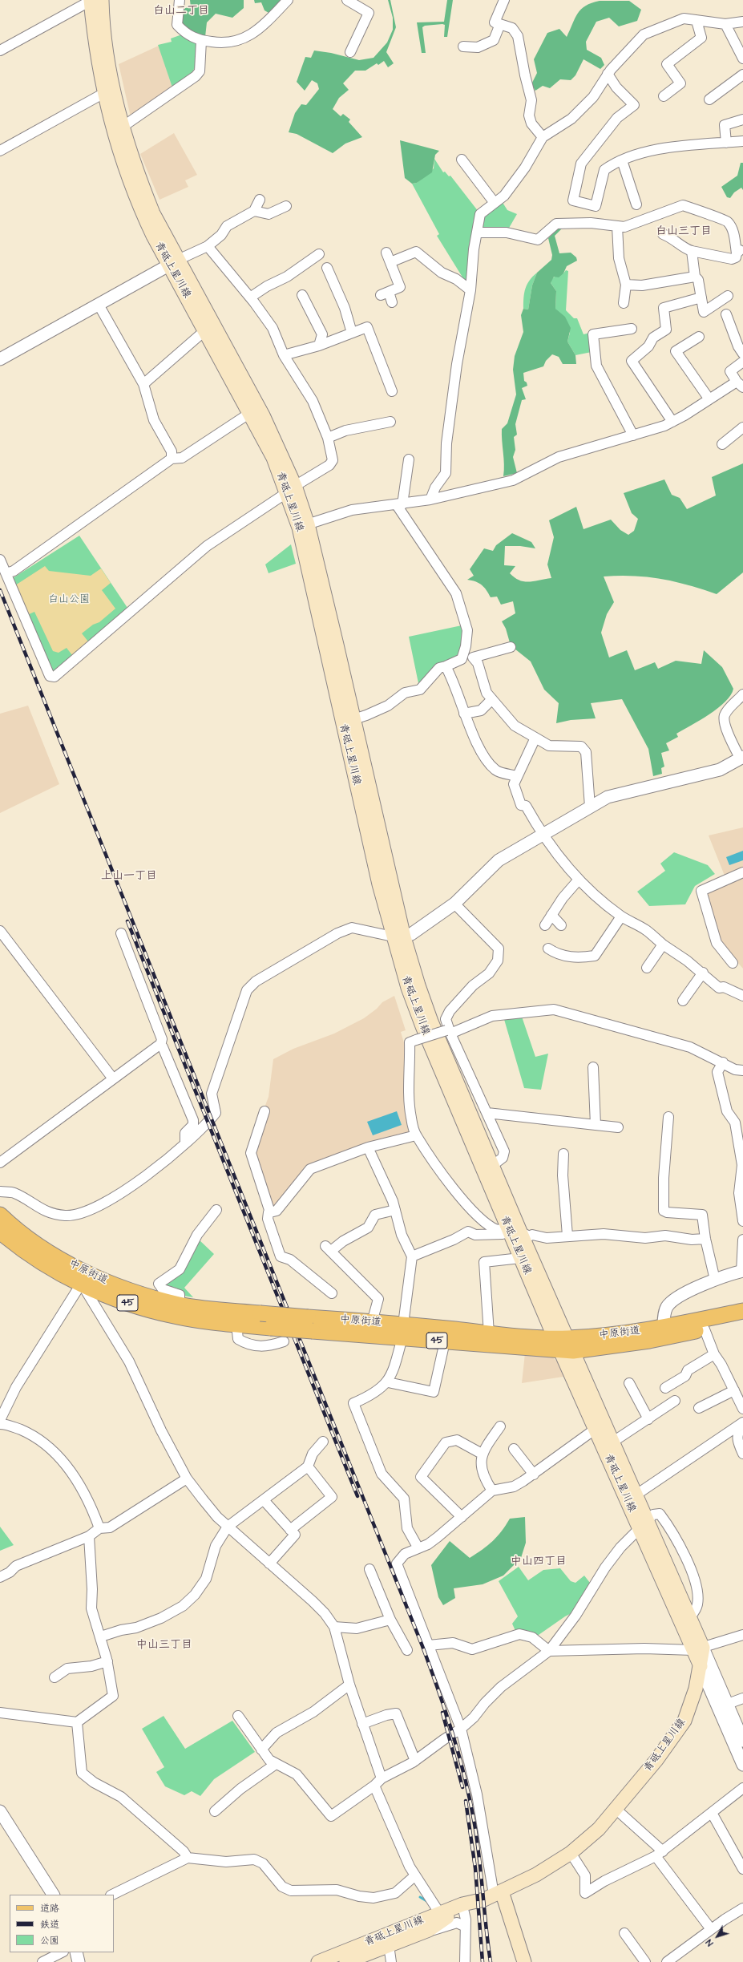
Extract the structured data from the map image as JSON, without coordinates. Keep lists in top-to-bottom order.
{
  "streets": {
    "main road": ["青砥上星川線", "中原街道", "45"]
  },
  "crossings": [
    ["青砥上星川線", "中原街道"]
  ],
  "districts": [
    "白山二丁目",
    "白山三丁目",
    "上山一丁目",
    "中山四丁目",
    "中山三丁目"
  ],
  "parks": ["白山公園"],
  "legend": ["道路", "鉄道", "公園"],
  "north": "bottom left"
}
